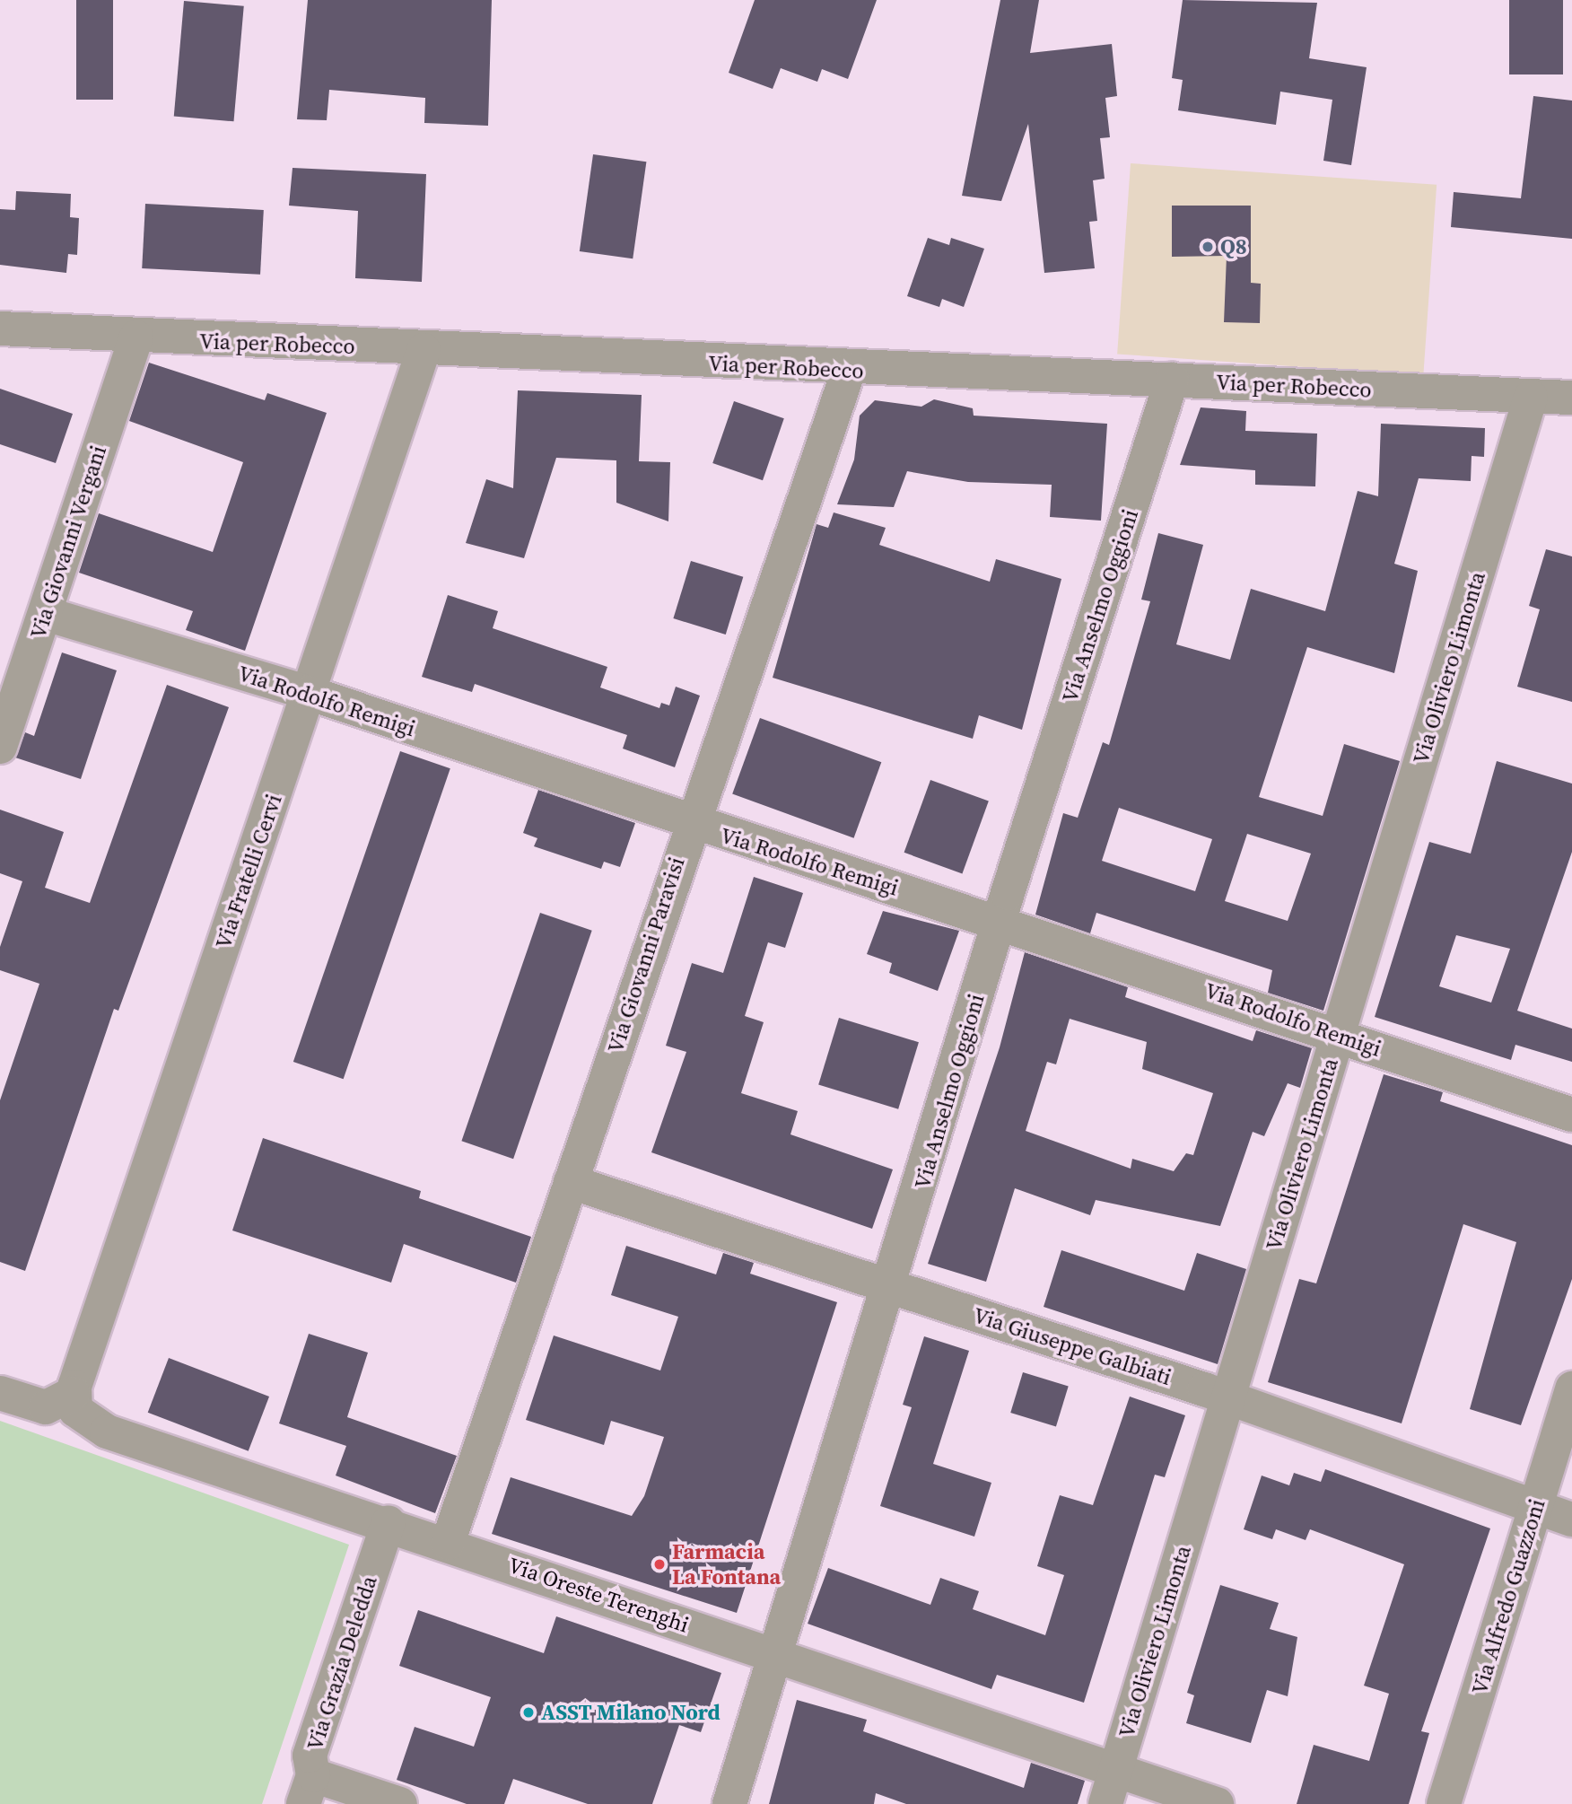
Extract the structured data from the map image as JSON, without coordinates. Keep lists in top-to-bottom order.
{
  "streets": {
    "street": [
      "Via per Robecco",
      "Via Giovanni Vergani",
      "Via Anselmo Oggioni",
      "Via Oliviero Limonta",
      "Via Rodolfo Remigi",
      "Via Fratelli Cervi",
      "Via Giovanni Paravisi",
      "Via Giuseppe Galbiati",
      "Via Oreste Terenghi",
      "Via Alfredo Guazzoni",
      "Via Grazia Deledda"
    ]
  },
  "crossings": [
    ["Via per Robecco", "Via Giovanni Vergani"],
    ["Via per Robecco", "Via Anselmo Oggioni"],
    ["Via per Robecco", "Via Oliviero Limonta"],
    ["Via per Robecco", "Via Fratelli Cervi"],
    ["Via per Robecco", "Via Giovanni Paravisi"],
    ["Via Giovanni Vergani", "Via Rodolfo Remigi"],
    ["Via Anselmo Oggioni", "Via Rodolfo Remigi"],
    ["Via Anselmo Oggioni", "Via Giuseppe Galbiati"],
    ["Via Anselmo Oggioni", "Via Oreste Terenghi"],
    ["Via Oliviero Limonta", "Via Rodolfo Remigi"],
    ["Via Oliviero Limonta", "Via Giuseppe Galbiati"],
    ["Via Oliviero Limonta", "Via Oreste Terenghi"],
    ["Via Rodolfo Remigi", "Via Fratelli Cervi"],
    ["Via Rodolfo Remigi", "Via Giovanni Paravisi"],
    ["Via Fratelli Cervi", "Via Oreste Terenghi"],
    ["Via Giovanni Paravisi", "Via Giuseppe Galbiati"],
    ["Via Giovanni Paravisi", "Via Oreste Terenghi"],
    ["Via Giuseppe Galbiati", "Via Alfredo Guazzoni"],
    ["Via Oreste Terenghi", "Via Grazia Deledda"]
  ],
  "places": ["Q8", "Farmacia La Fontana", "ASST Milano Nord"]
}
